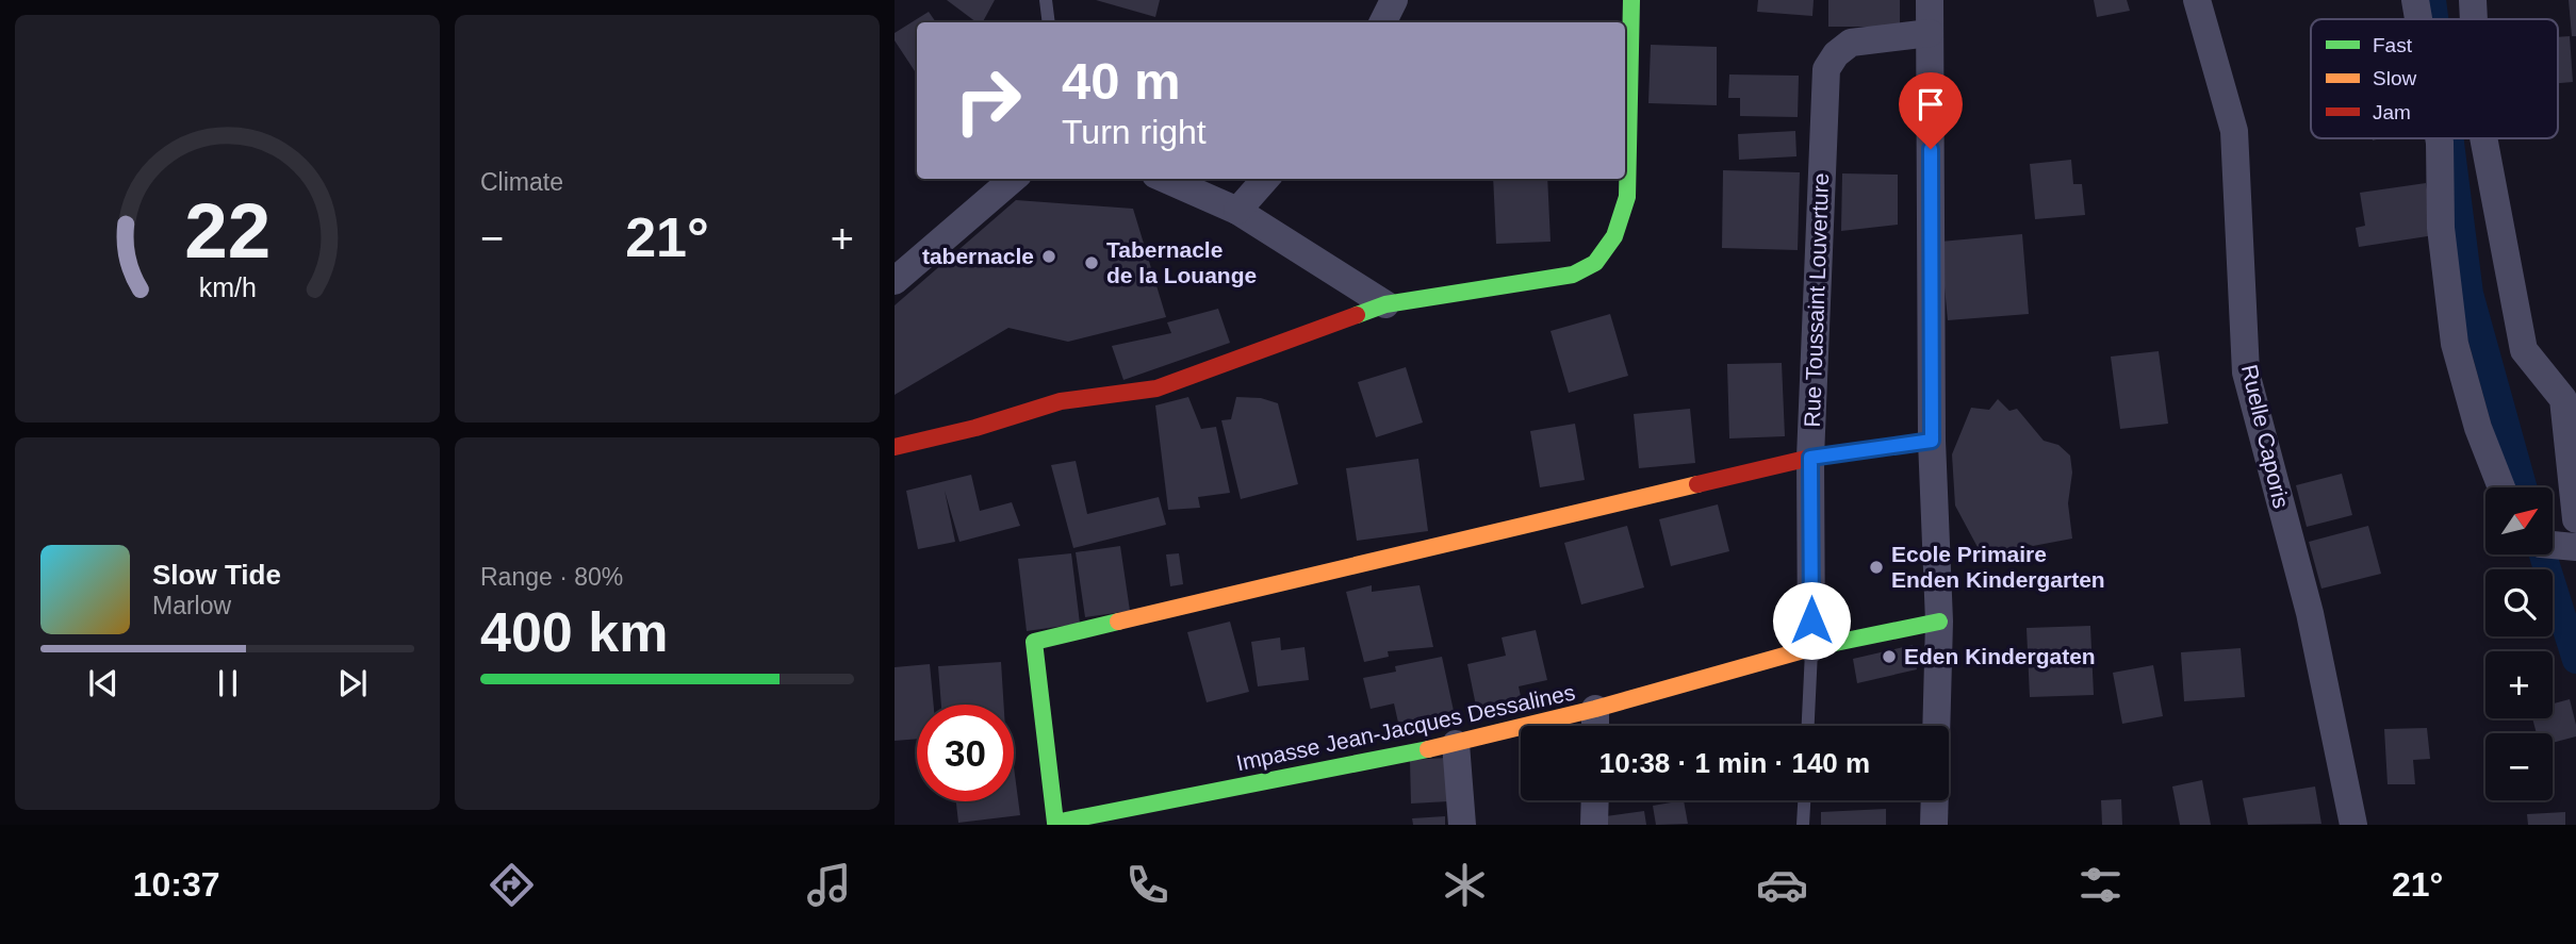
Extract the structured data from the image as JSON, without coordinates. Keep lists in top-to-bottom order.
{
  "streets": {
    "street": ["Rue Toussaint Louverture", "Ruelle Caporis", "Impasse Jean-Jacques Dessalines"]
  },
  "crossings": [
    ["Rue Toussaint Louverture", "Impasse Jean-Jacques Dessalines"]
  ],
  "places": [
    "tabernacle",
    "Tabernacle de la Louange",
    "Ecole Primaire Enden Kindergarten",
    "Eden Kindergaten"
  ],
  "legend": ["Fast", "Slow", "Jam"],
  "north": "top right",
  "page": {
    "tile": [
      "Climate",
      ["Range · 80%", "400 km"]
    ],
    "turn": ["40 m", "Turn right"],
    "heat": ["−", "21°", "+"],
    "map_buttons": ["+", "−"],
    "song": ["Slow Tide", "Marlow"],
    "limit": "30",
    "trip": "10:38 · 1 min · 140 m",
    "tabs": ["10:37", "21°"],
    "gauge": ["22", "km/h"]
  }
}
